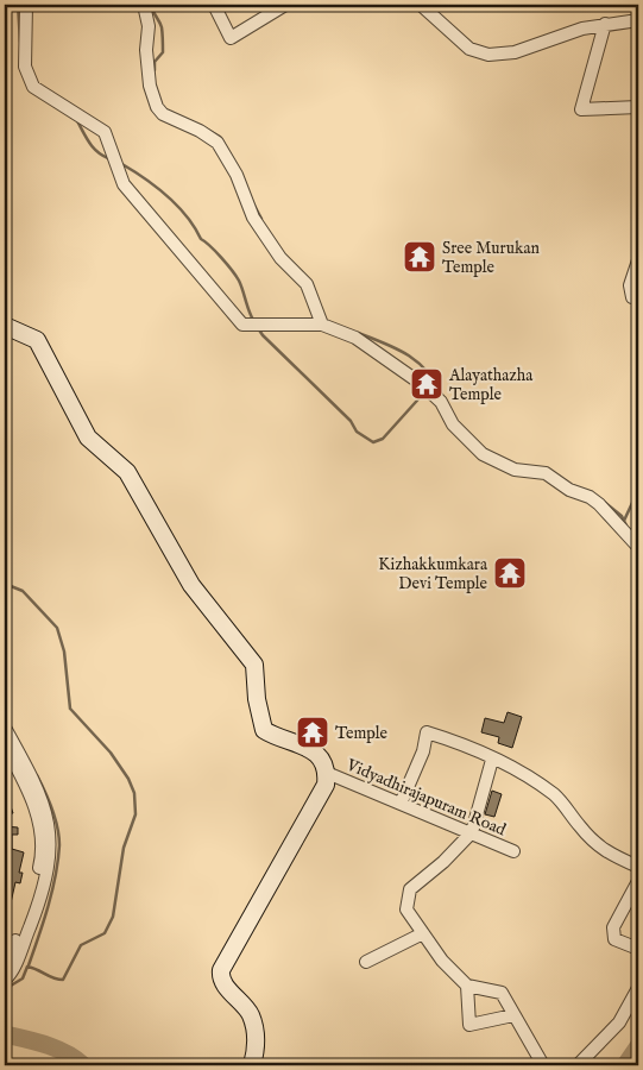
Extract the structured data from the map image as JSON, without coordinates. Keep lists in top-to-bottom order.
{
  "streets": {
    "street": ["Vidyadhirajapuram Road"]
  },
  "places": {
    "temple": [
      "Sree Murukan Temple",
      "Alayathazha Temple",
      "Kizhakkumkara Devi Temple",
      "Temple"
    ]
  }
}
